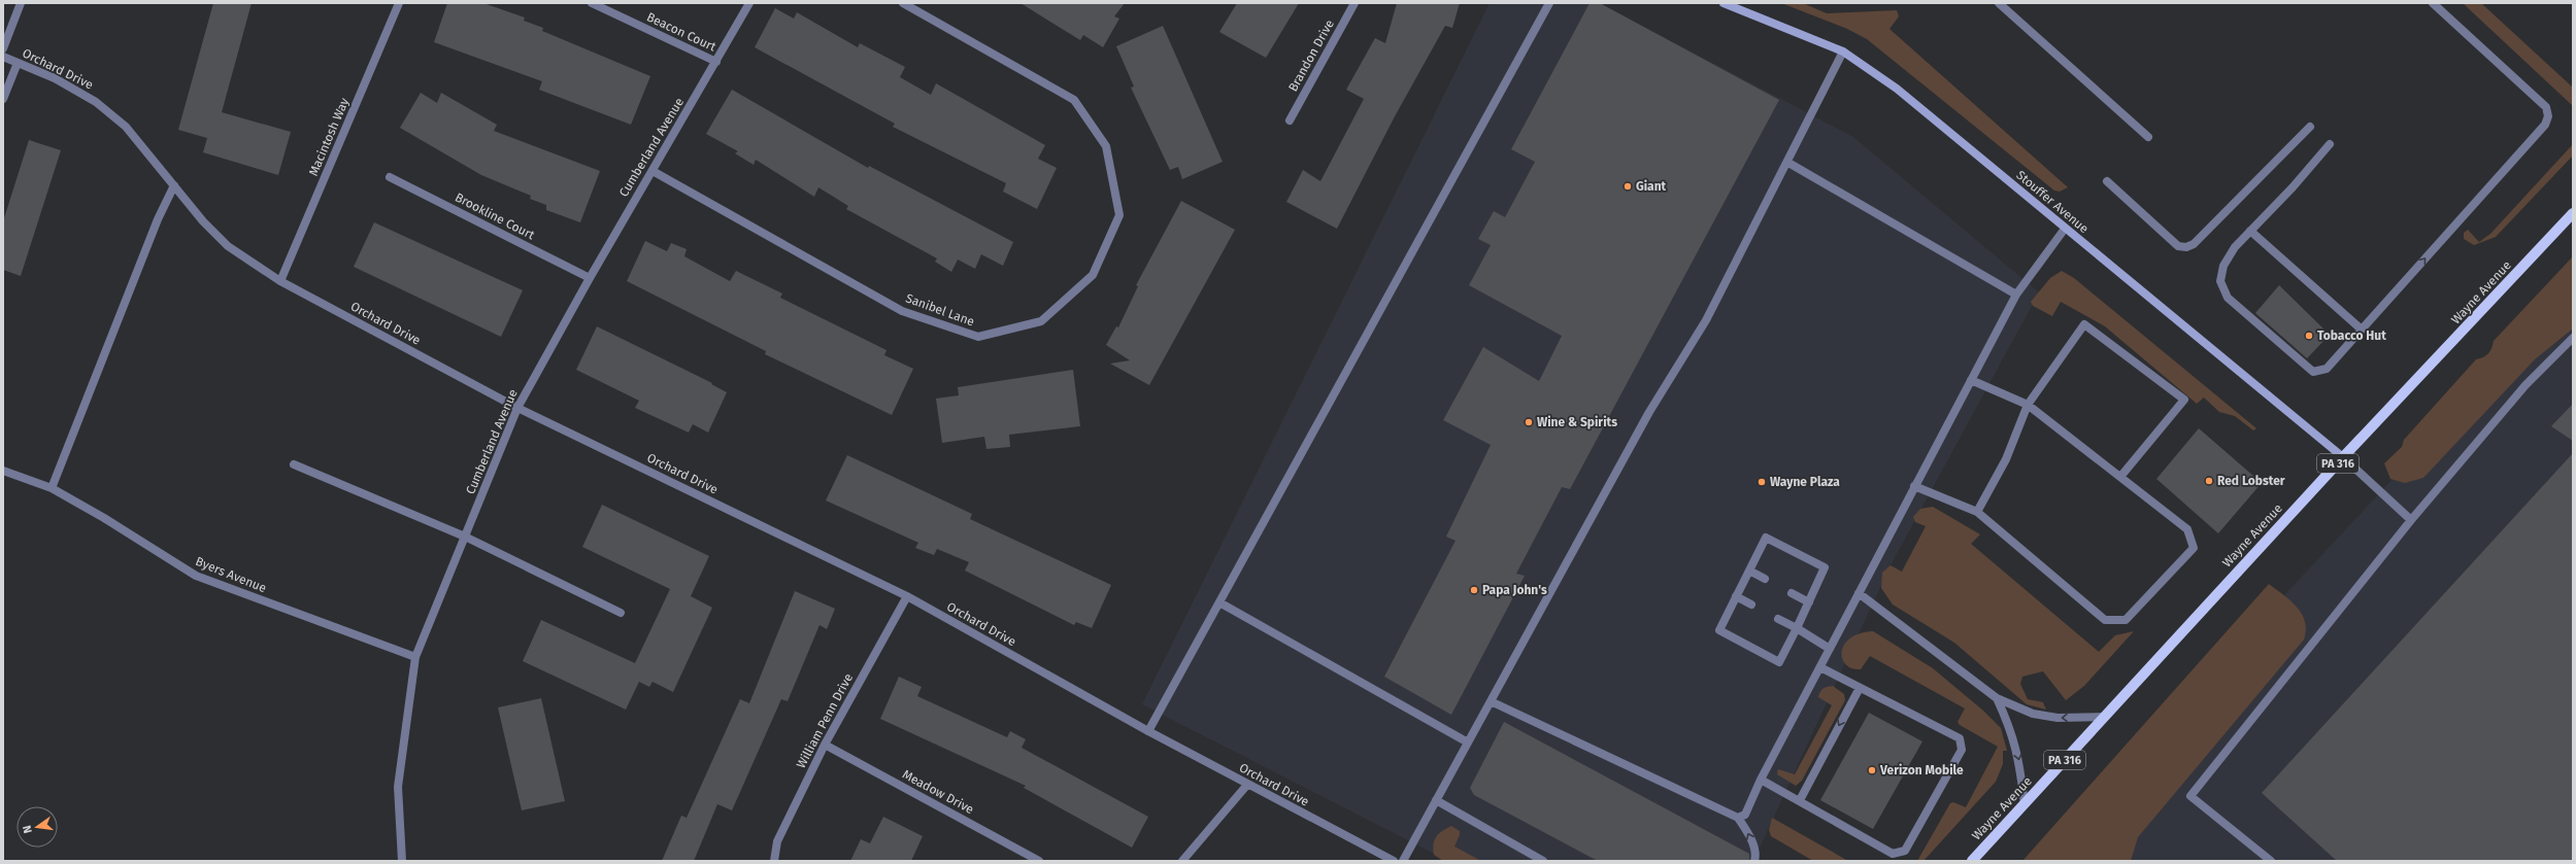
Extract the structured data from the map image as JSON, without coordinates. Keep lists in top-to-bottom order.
{
  "streets": {
    "main road": ["Wayne Avenue", "PA 316"],
    "street": [
      "Beacon Court",
      "Brandon Drive",
      "Orchard Drive",
      "Macintosh Way",
      "Cumberland Avenue",
      "Stouffer Avenue",
      "Brookline Court",
      "Sanibel Lane",
      "Byers Avenue",
      "William Penn Drive",
      "Meadow Drive"
    ]
  },
  "crossings": [
    ["Beacon Court", "Cumberland Avenue"],
    ["Orchard Drive", "Macintosh Way"],
    ["Orchard Drive", "Cumberland Avenue"],
    ["Orchard Drive", "William Penn Drive"],
    ["Cumberland Avenue", "Brookline Court"],
    ["Cumberland Avenue", "Sanibel Lane"],
    ["Cumberland Avenue", "Byers Avenue"],
    ["Stouffer Avenue", "Wayne Avenue"],
    ["William Penn Drive", "Meadow Drive"]
  ],
  "places": [
    "Giant",
    "Tobacco Hut",
    "Wine & Spirits",
    "Red Lobster",
    "Wayne Plaza",
    "Papa John's",
    "Verizon Mobile"
  ],
  "north": "left"
}
